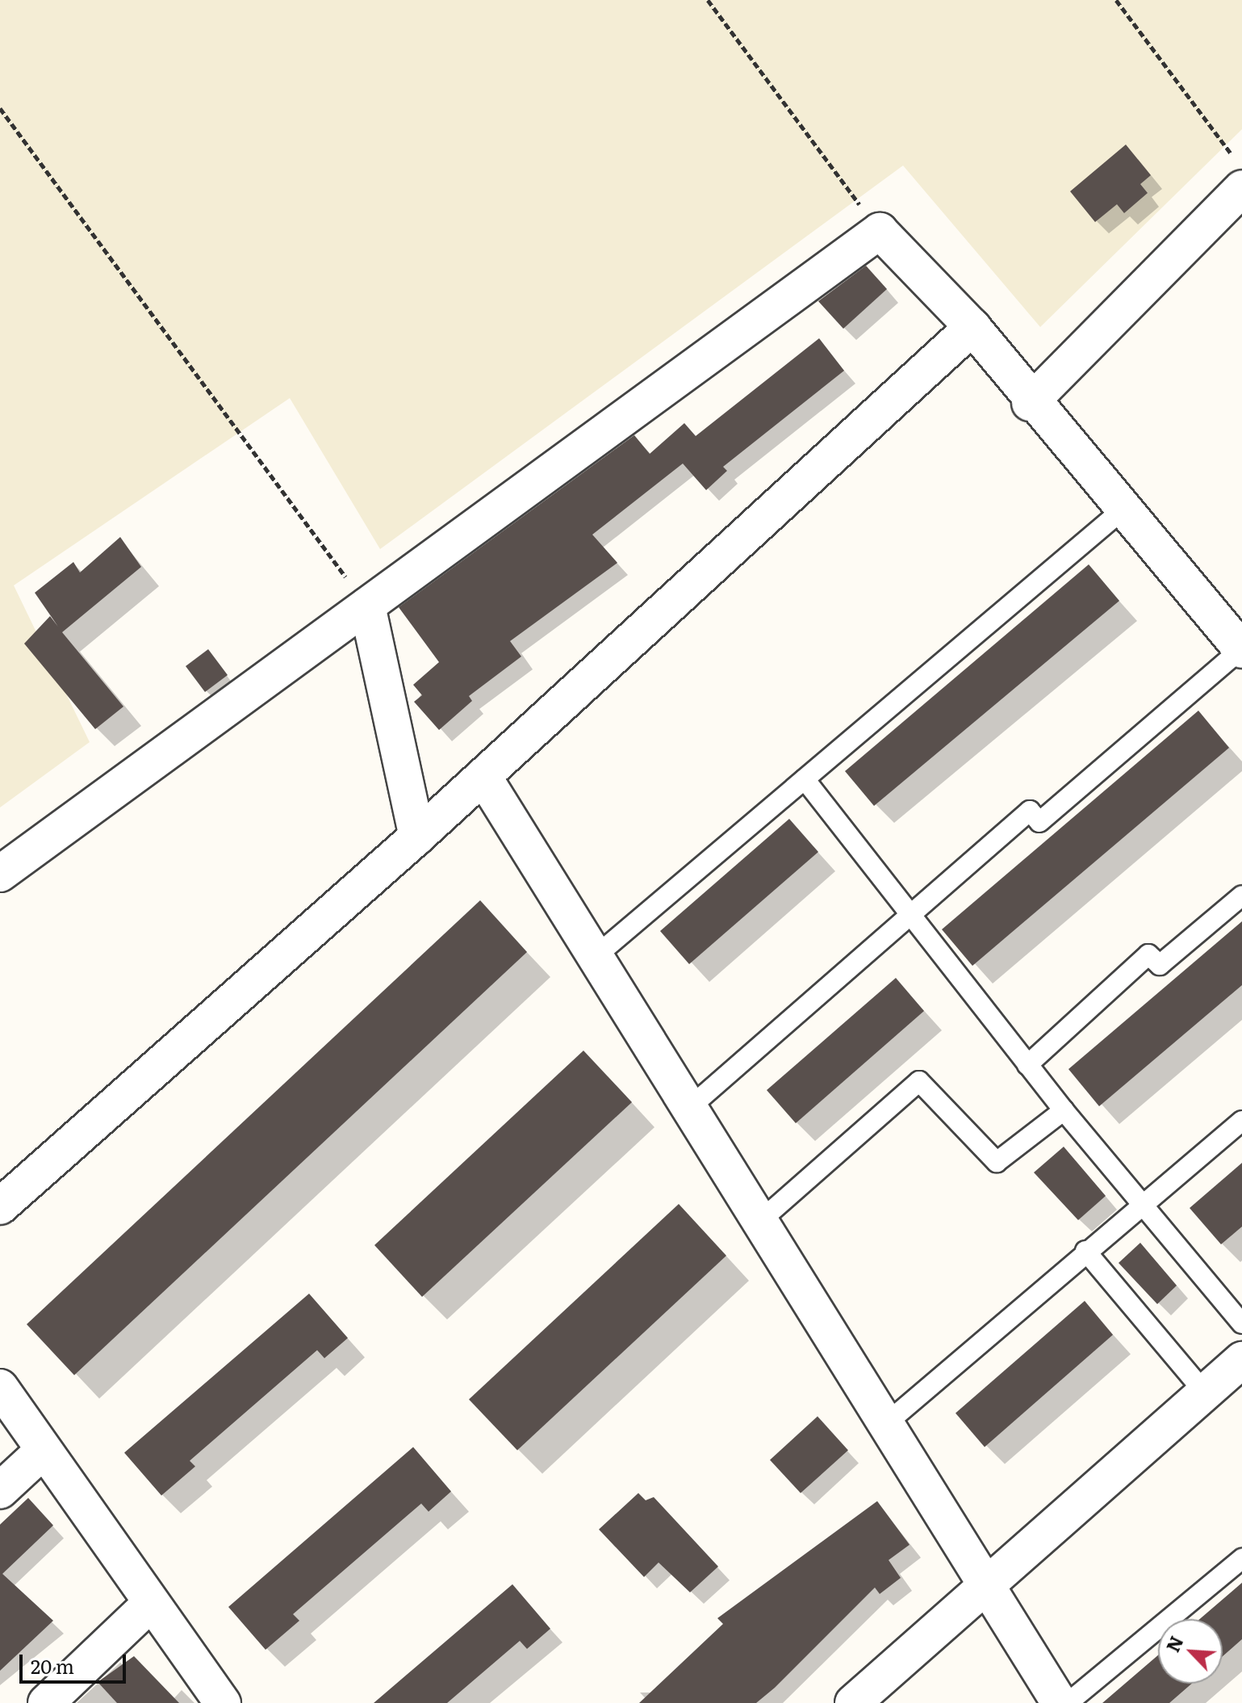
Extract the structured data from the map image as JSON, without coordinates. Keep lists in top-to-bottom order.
{
  "scale_bar": "20 m",
  "north": "top left"
}
